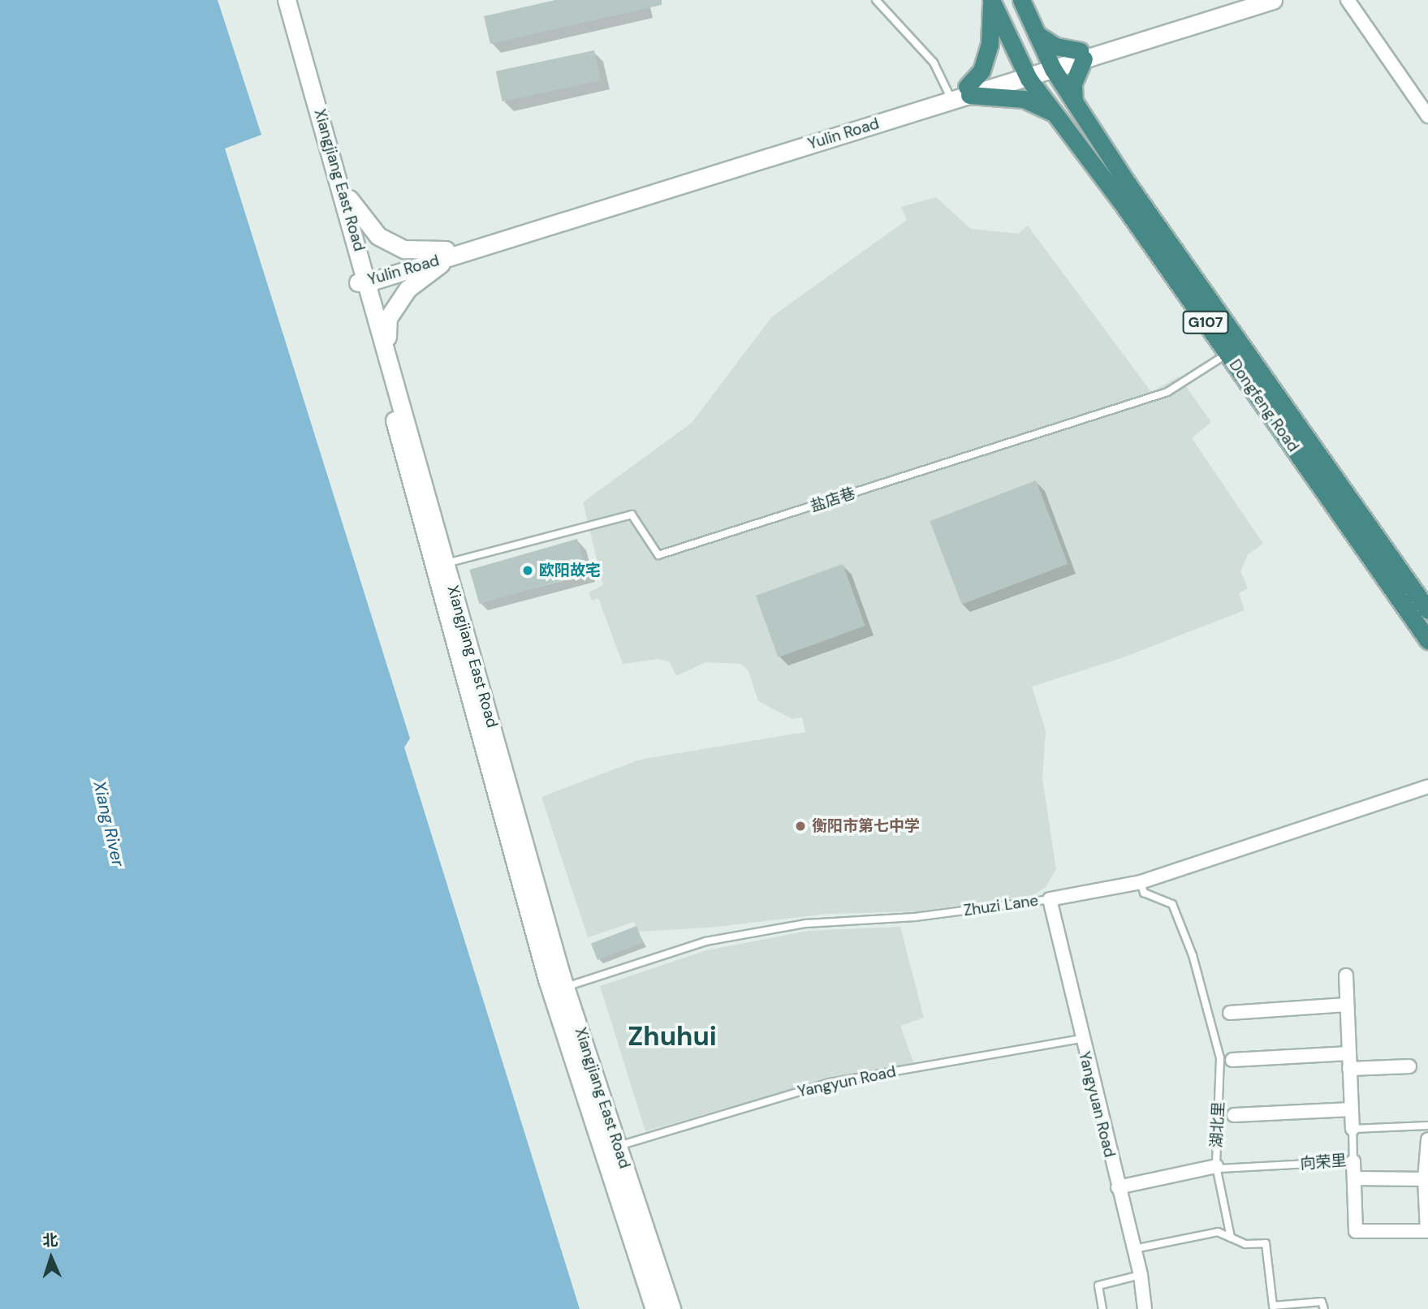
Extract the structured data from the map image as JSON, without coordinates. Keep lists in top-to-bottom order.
{
  "streets": {
    "highway": ["G107", "Dongfeng Road"],
    "main road": ["Yulin Road", "Xiangjiang East Road"],
    "street": ["Zhuzi Lane", "Yangyuan Road"],
    "lane": [
      "盐店巷",
      "Yangyun Road",
      "湖北里",
      "向荣里"
    ]
  },
  "crossings": [
    ["Yulin Road", "Xiangjiang East Road"],
    ["Yulin Road", "Dongfeng Road"],
    ["Xiangjiang East Road", "盐店巷"],
    ["Xiangjiang East Road", "Zhuzi Lane"],
    ["Xiangjiang East Road", "Yangyun Road"],
    ["Dongfeng Road", "盐店巷"],
    ["Zhuzi Lane", "Yangyuan Road"],
    ["Zhuzi Lane", "湖北里"],
    ["Yangyun Road", "Yangyuan Road"],
    ["湖北里", "向荣里"]
  ],
  "districts": ["Zhuhui"],
  "water": ["Xiang River"],
  "places": ["欧阳故宅", "衡阳市第七中学"],
  "north": "top"
}
